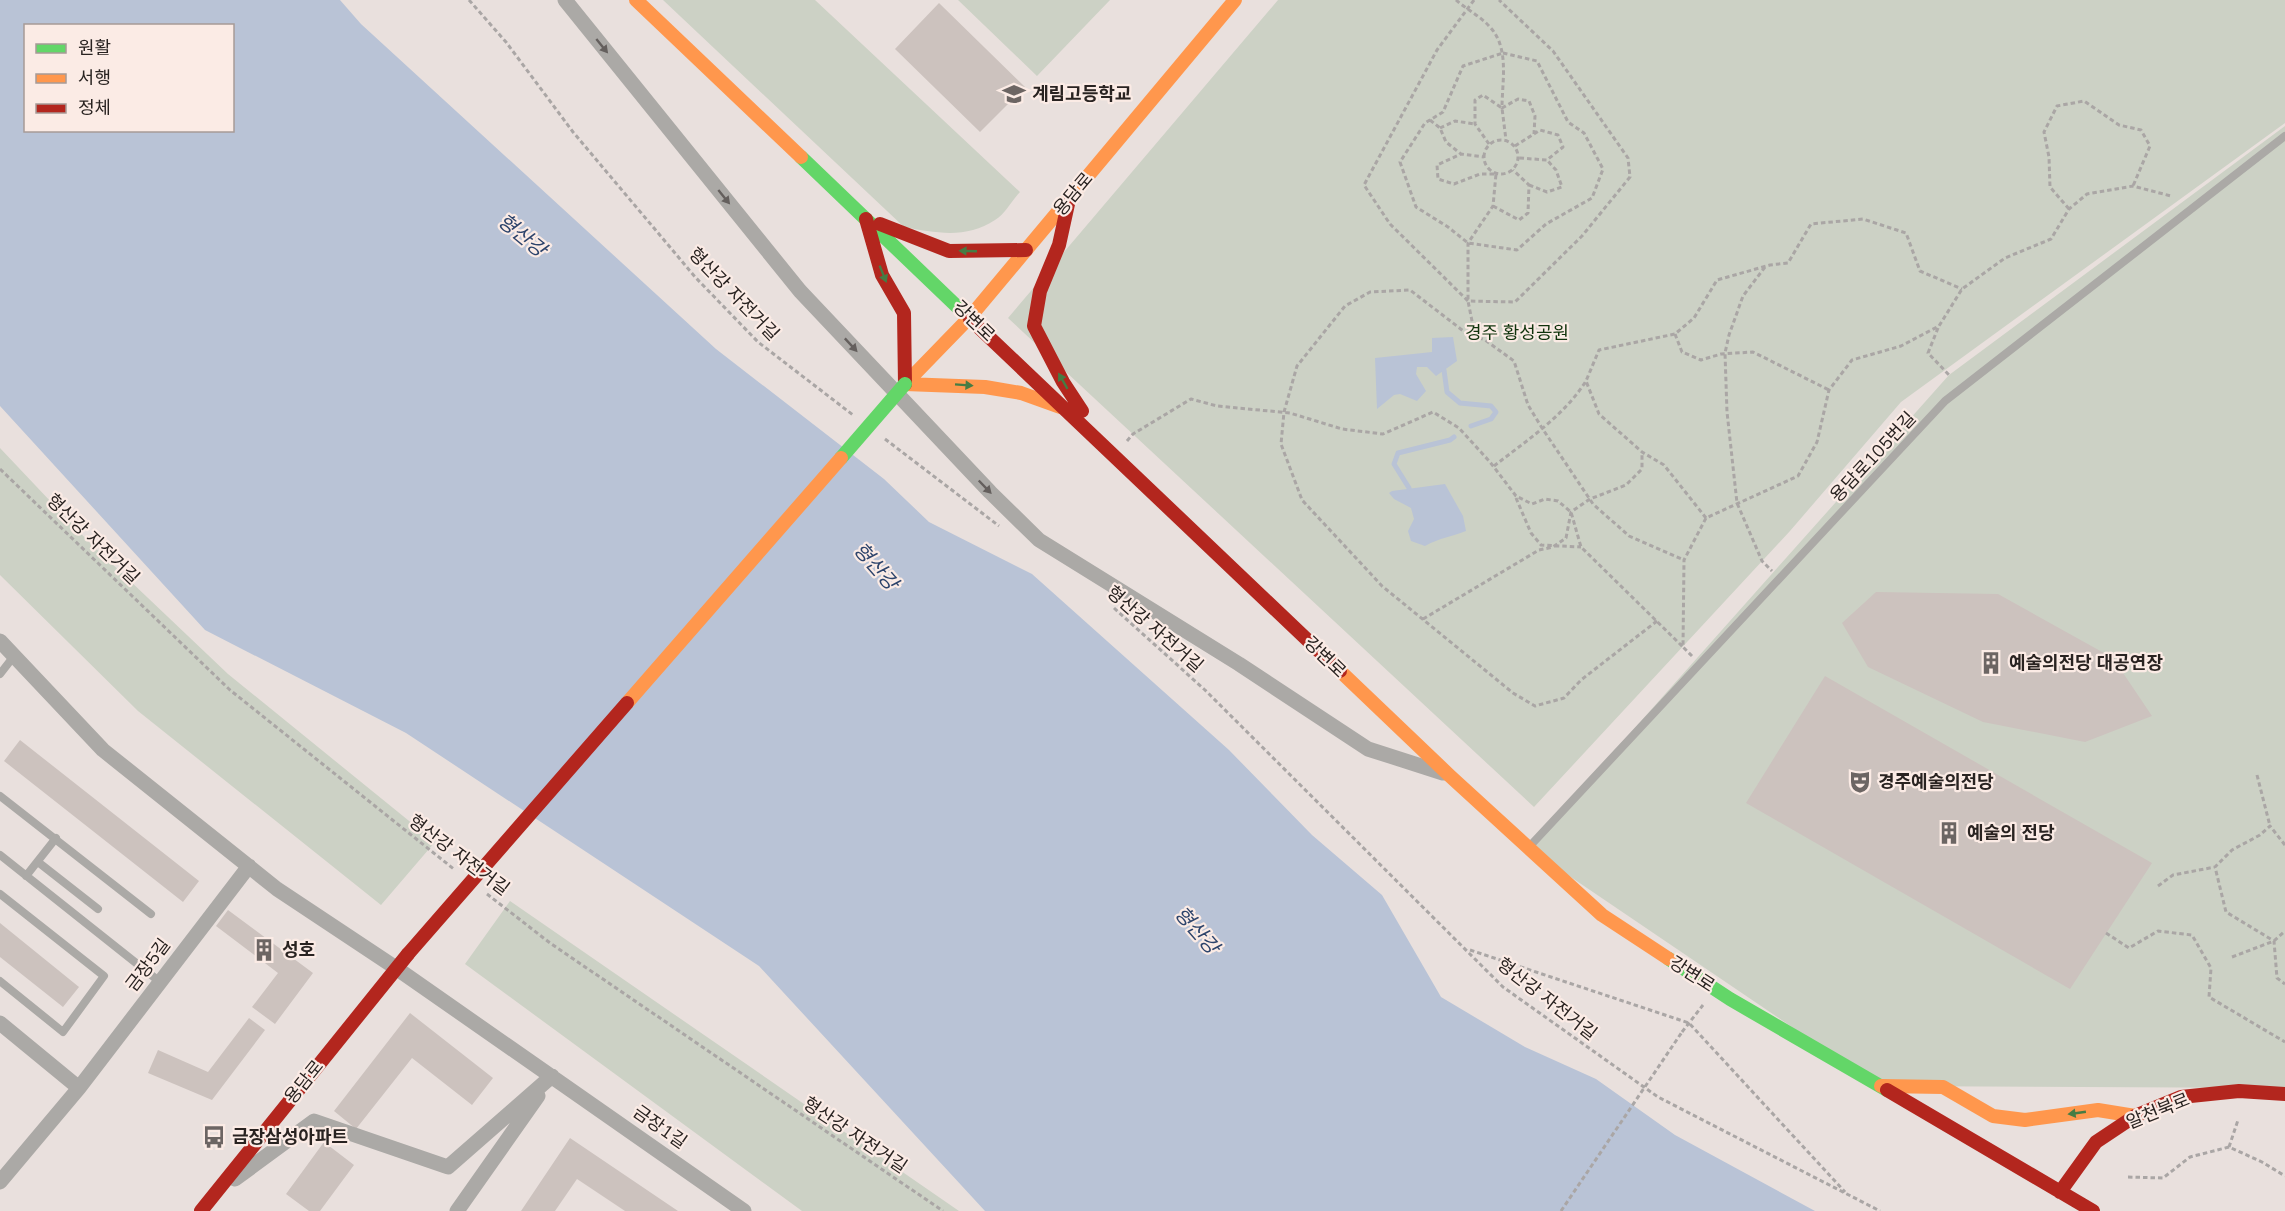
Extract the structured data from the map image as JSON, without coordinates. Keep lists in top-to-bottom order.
{
  "streets": {
    "street": [
      "용담로",
      "강변로",
      "금장5길",
      "알천북로",
      "금장1길"
    ],
    "lane": ["용담로105번길"],
    "path": ["형산강 자전거길"]
  },
  "crossings": [
    ["용담로", "강변로"],
    ["용담로", "금장1길"],
    ["강변로", "용담로105번길"],
    ["강변로", "알천북로"],
    ["금장5길", "금장1길"]
  ],
  "water": ["형산강"],
  "parks": ["경주 황성공원"],
  "places": {
    "school or university": ["계림고등학교"],
    "building": ["예술의전당 대공연장", "예술의 전당", "성호"],
    "theatre": ["경주예술의전당"],
    "bus stop": ["금장삼성아파트"]
  },
  "legend": ["원활", "서행", "정체"]
}
